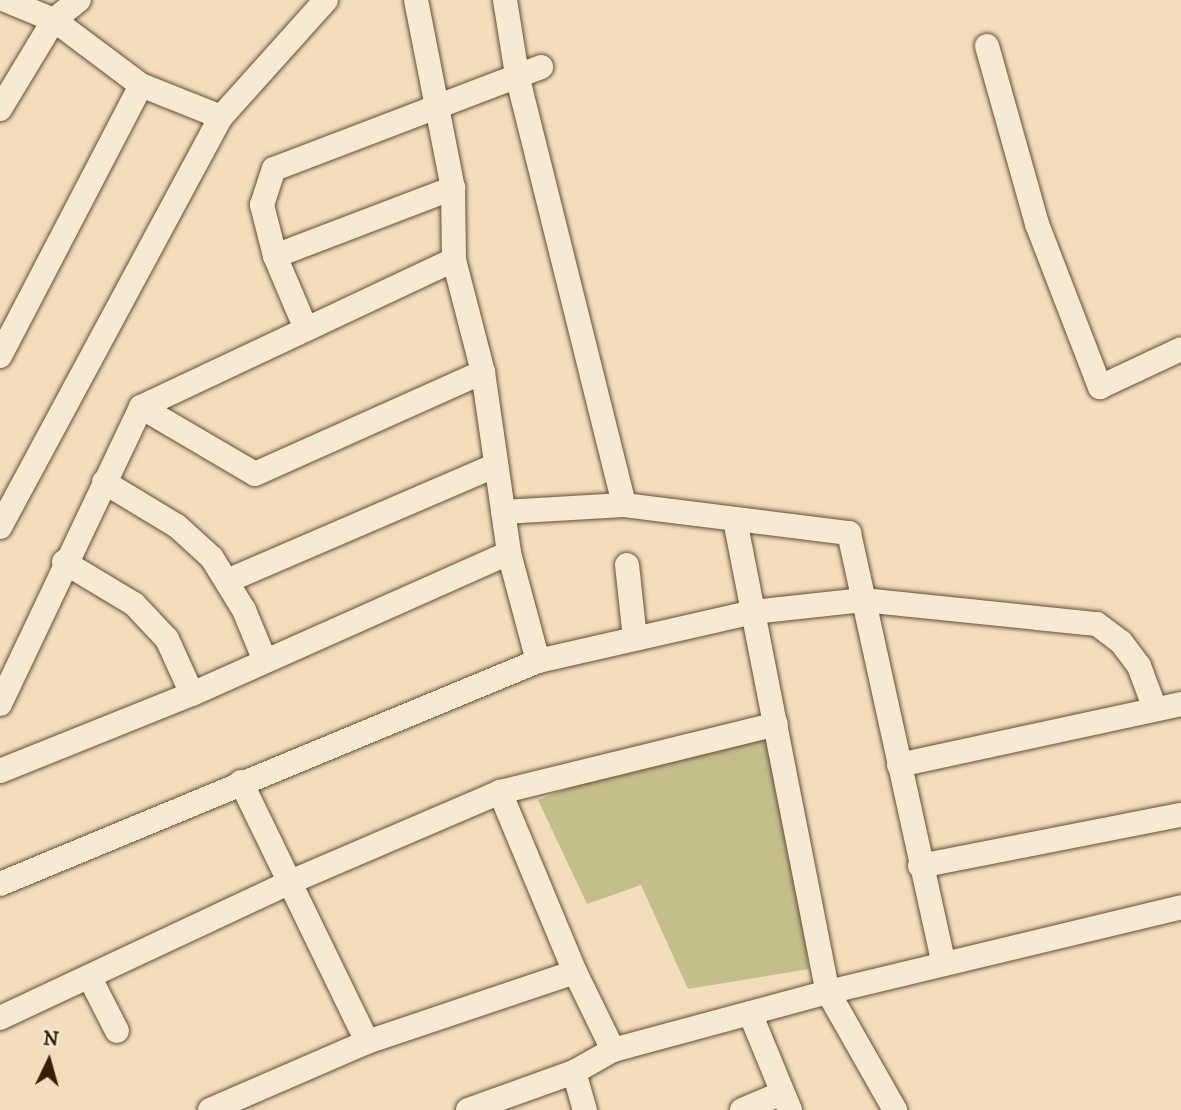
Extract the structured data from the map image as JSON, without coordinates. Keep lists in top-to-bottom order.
{
  "north": "top"
}
